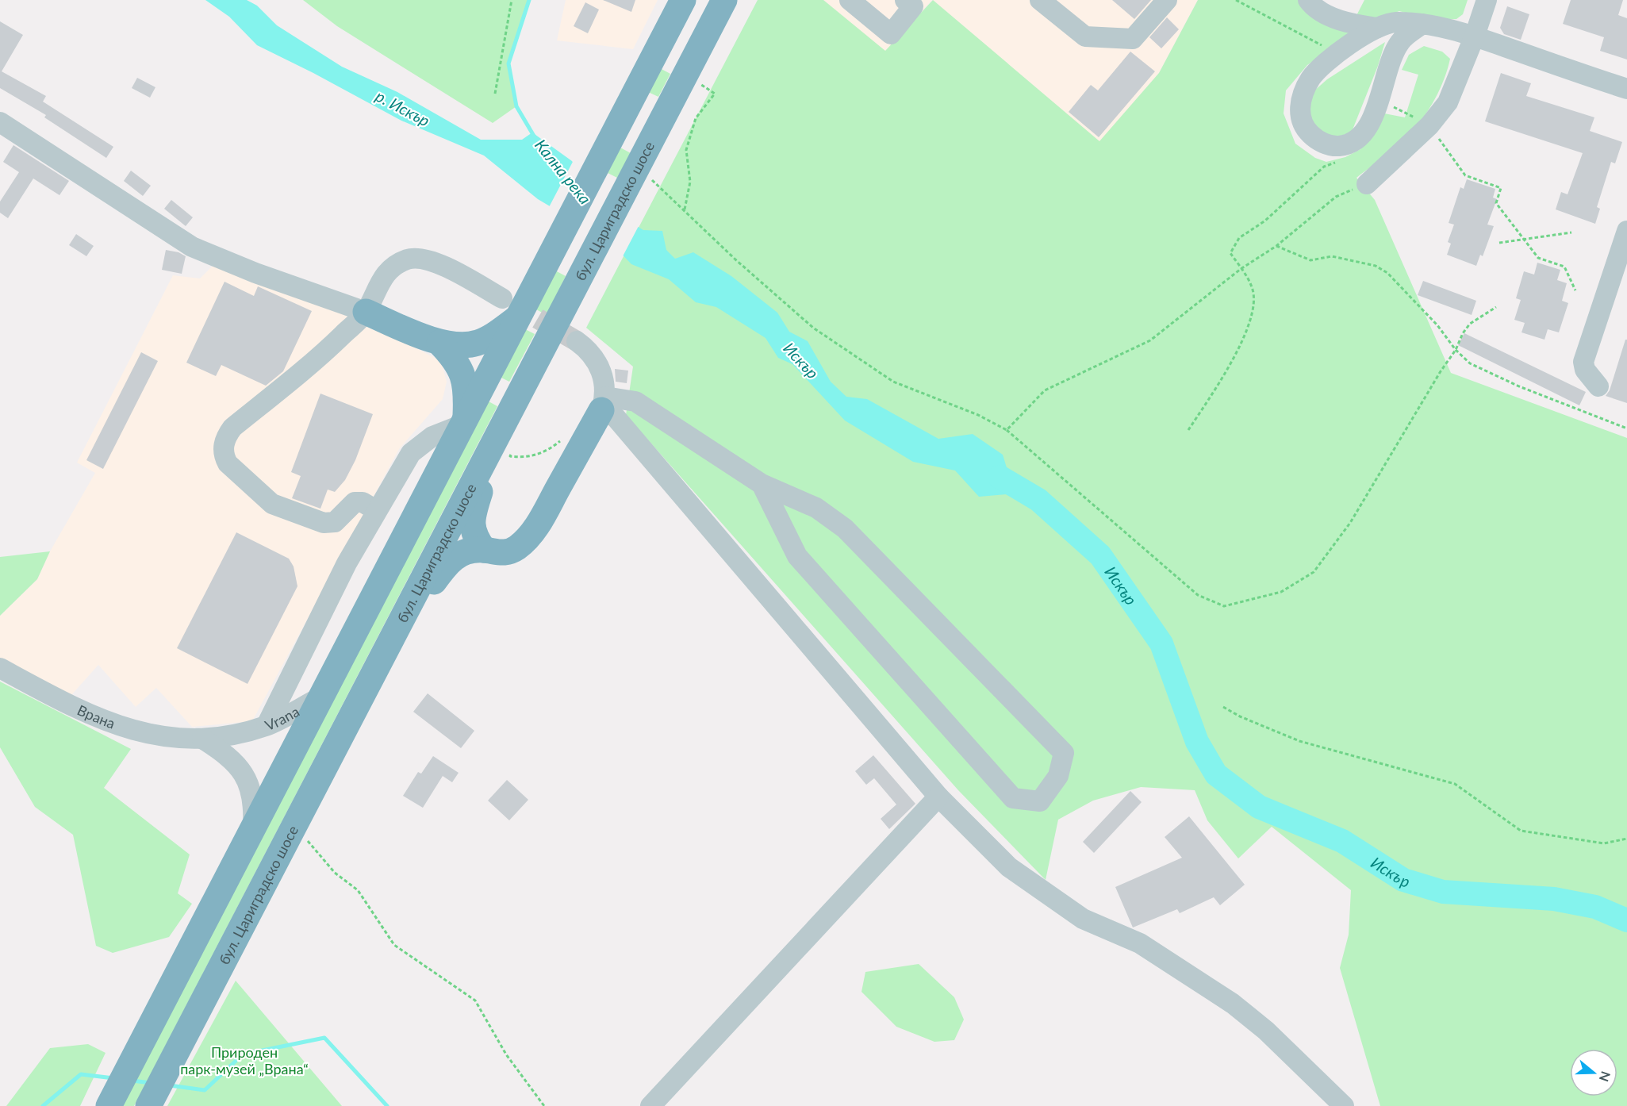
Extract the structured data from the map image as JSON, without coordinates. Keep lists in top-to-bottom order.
{
  "streets": {
    "highway": ["бул. Цариградско шосе"],
    "street": ["Vrana", "Врана"]
  },
  "crossings": [
    ["Vrana", "Врана"]
  ],
  "water": ["р. Искър", "Кална река", "Искър"],
  "parks": ["Природен парк-музей „Врана“"],
  "north": "right"
}
